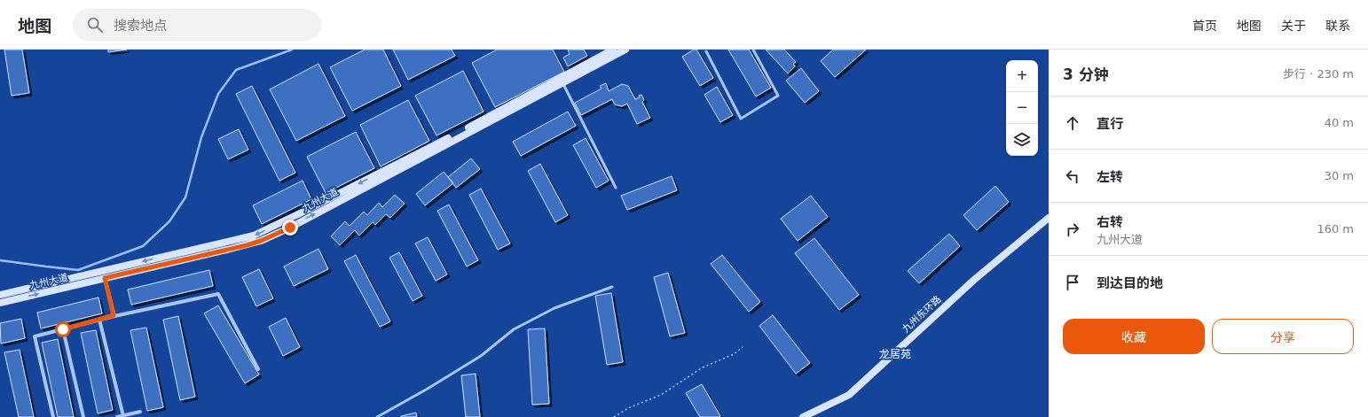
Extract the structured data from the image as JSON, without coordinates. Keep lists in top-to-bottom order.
{
  "streets": {
    "main road": ["九州大道", "九州东环路"]
  },
  "districts": ["龙居苑"],
  "page": {
    "header": "地图",
    "search": "搜索地点",
    "nav": [
      "首页",
      "地图",
      "关于",
      "联系"
    ],
    "heading": ["3 分钟", "步行 · 230 m"],
    "map_buttons": ["+", "−"],
    "list": [
      ["直行", "40 m"],
      ["左转", "30 m"],
      ["右转", "九州大道", "160 m"],
      "到达目的地"
    ],
    "buttons": ["收藏", "分享"]
  }
}
